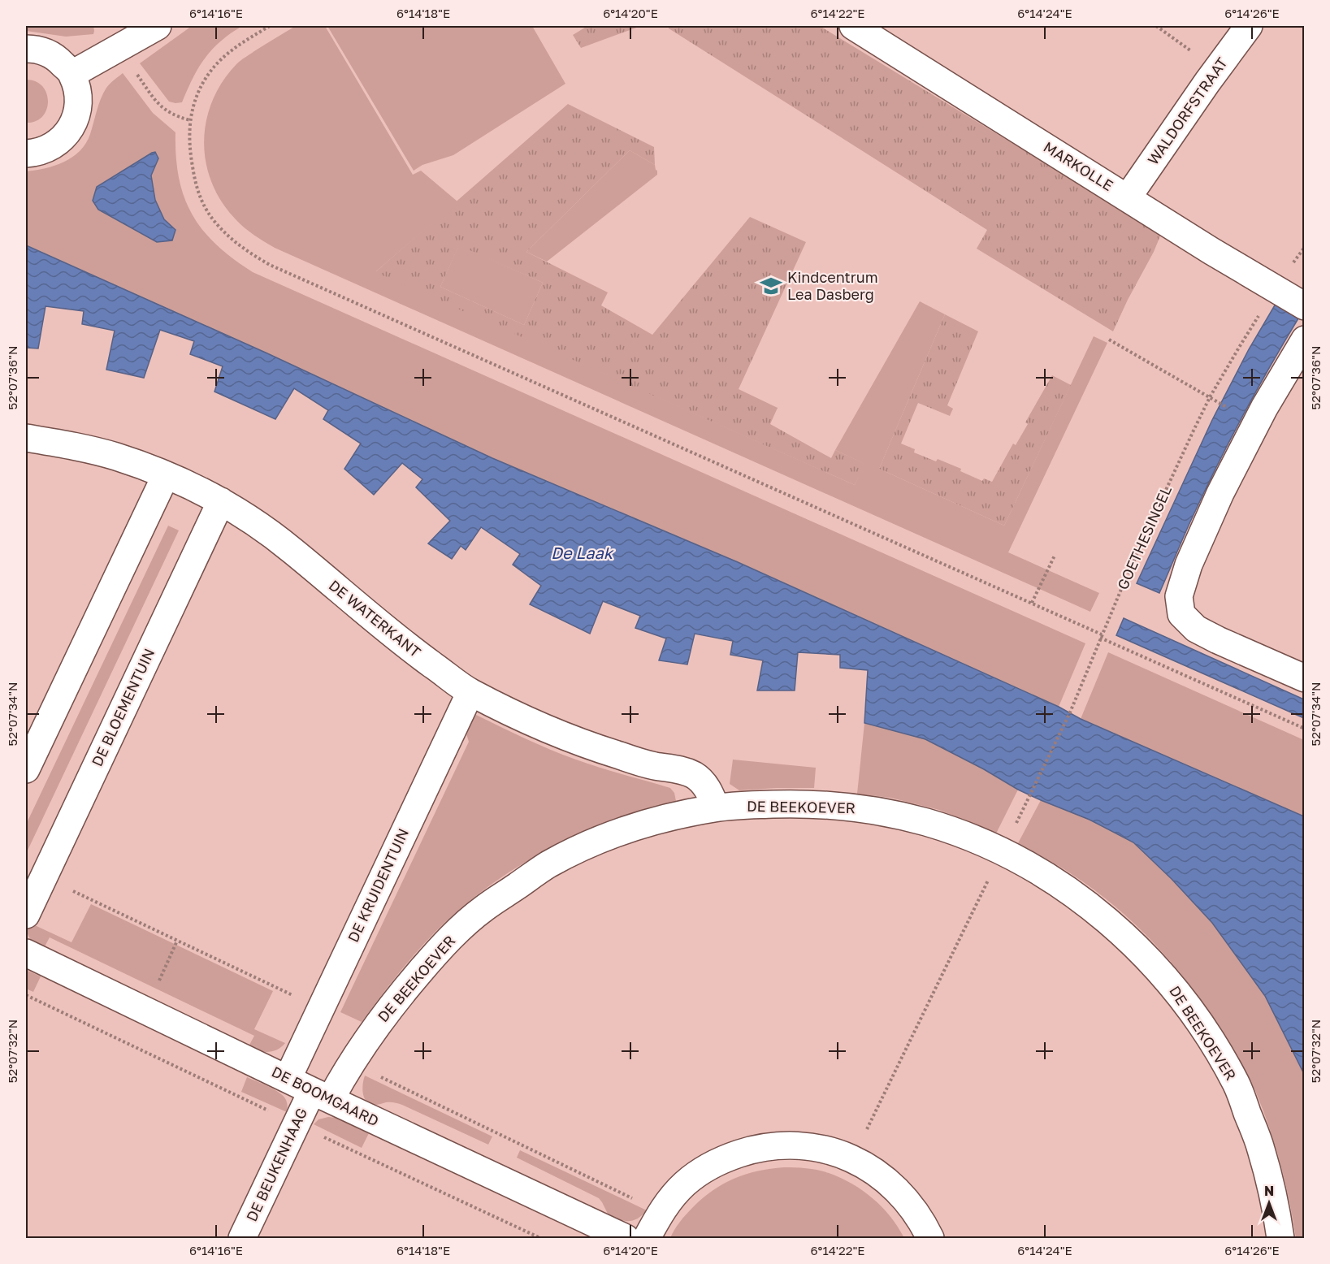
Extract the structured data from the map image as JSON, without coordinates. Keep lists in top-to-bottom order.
{
  "streets": {
    "street": [
      "WALDORFSTRAAT",
      "MARKOLLE",
      "DE WATERKANT",
      "DE BLOEMENTUIN",
      "DE BEEKOEVER",
      "DE KRUIDENTUIN",
      "DE BOOMGAARD",
      "DE BEUKENHAAG"
    ],
    "path": ["GOETHESINGEL"]
  },
  "crossings": [
    ["WALDORFSTRAAT", "MARKOLLE"],
    ["MARKOLLE", "GOETHESINGEL"],
    ["DE WATERKANT", "DE BLOEMENTUIN"],
    ["DE WATERKANT", "DE BEEKOEVER"],
    ["DE WATERKANT", "DE KRUIDENTUIN"],
    ["DE BEEKOEVER", "DE BOOMGAARD"],
    ["DE BEEKOEVER", "DE BEUKENHAAG"],
    ["DE KRUIDENTUIN", "DE BOOMGAARD"],
    ["DE BOOMGAARD", "DE BEUKENHAAG"]
  ],
  "water": ["De Laak"],
  "places": {
    "school or university": ["Kindcentrum Lea Dasberg"]
  },
  "north": "top",
  "coordinates": [
    "6°14'16\"E",
    "6°14'18\"E",
    "6°14'20\"E",
    "6°14'22\"E",
    "6°14'24\"E",
    "6°14'26\"E",
    "52°07'36\"N",
    "52°07'34\"N",
    "52°07'32\"N"
  ]
}
